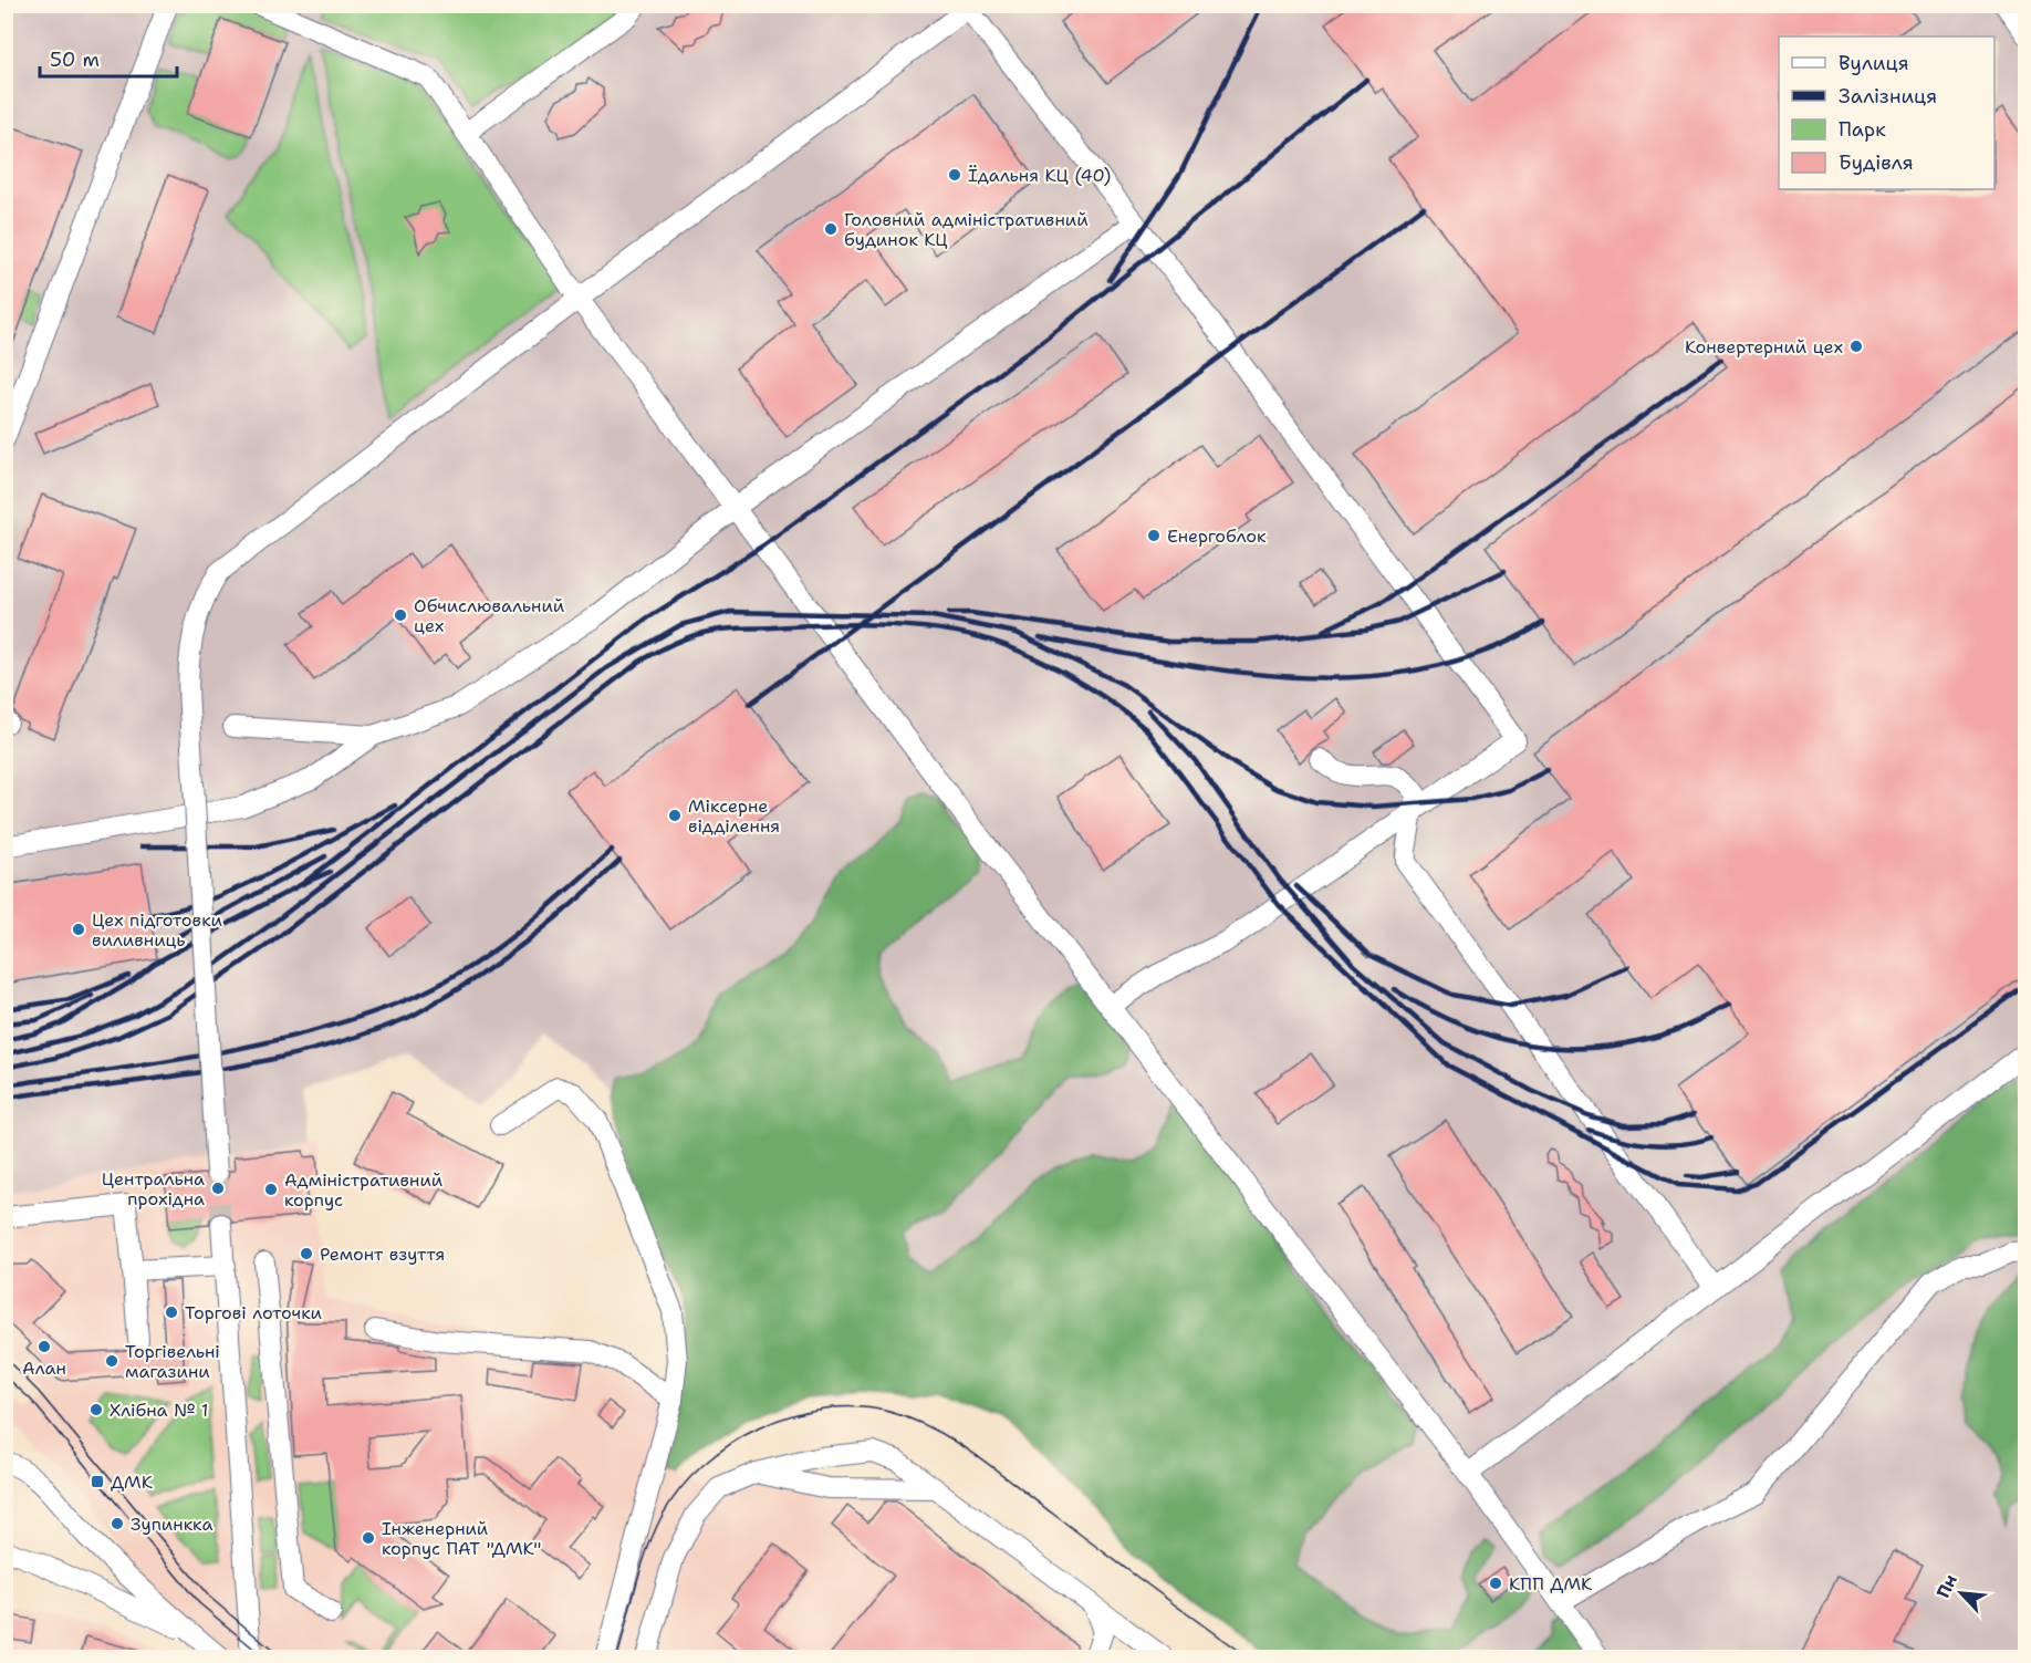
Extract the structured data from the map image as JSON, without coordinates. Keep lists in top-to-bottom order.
{
  "places": {
    "other": [
      "Їдальня КЦ (40)",
      "Головний адміністративний будинок КЦ",
      "Конвертерний цех",
      "Енергоблок",
      "Обчислювальний цех",
      "Міксерне відділення",
      "Цех підготовки виливниць",
      "Центральна прохідна",
      "Адміністративний корпус",
      "Ремонт взуття",
      "Торгові лоточки",
      "Алан",
      "Торгівельні магазини",
      "Хлібна № 1",
      "Зупинкка",
      "Інженерний корпус ПАТ \"ДМК\"",
      "КПП ДМК"
    ],
    "transit": ["ДМК"]
  },
  "legend": [
    "Вулиця",
    "Залізниця",
    "Парк",
    "Будівля"
  ],
  "scale_bar": "50 m",
  "north": "top left"
}
